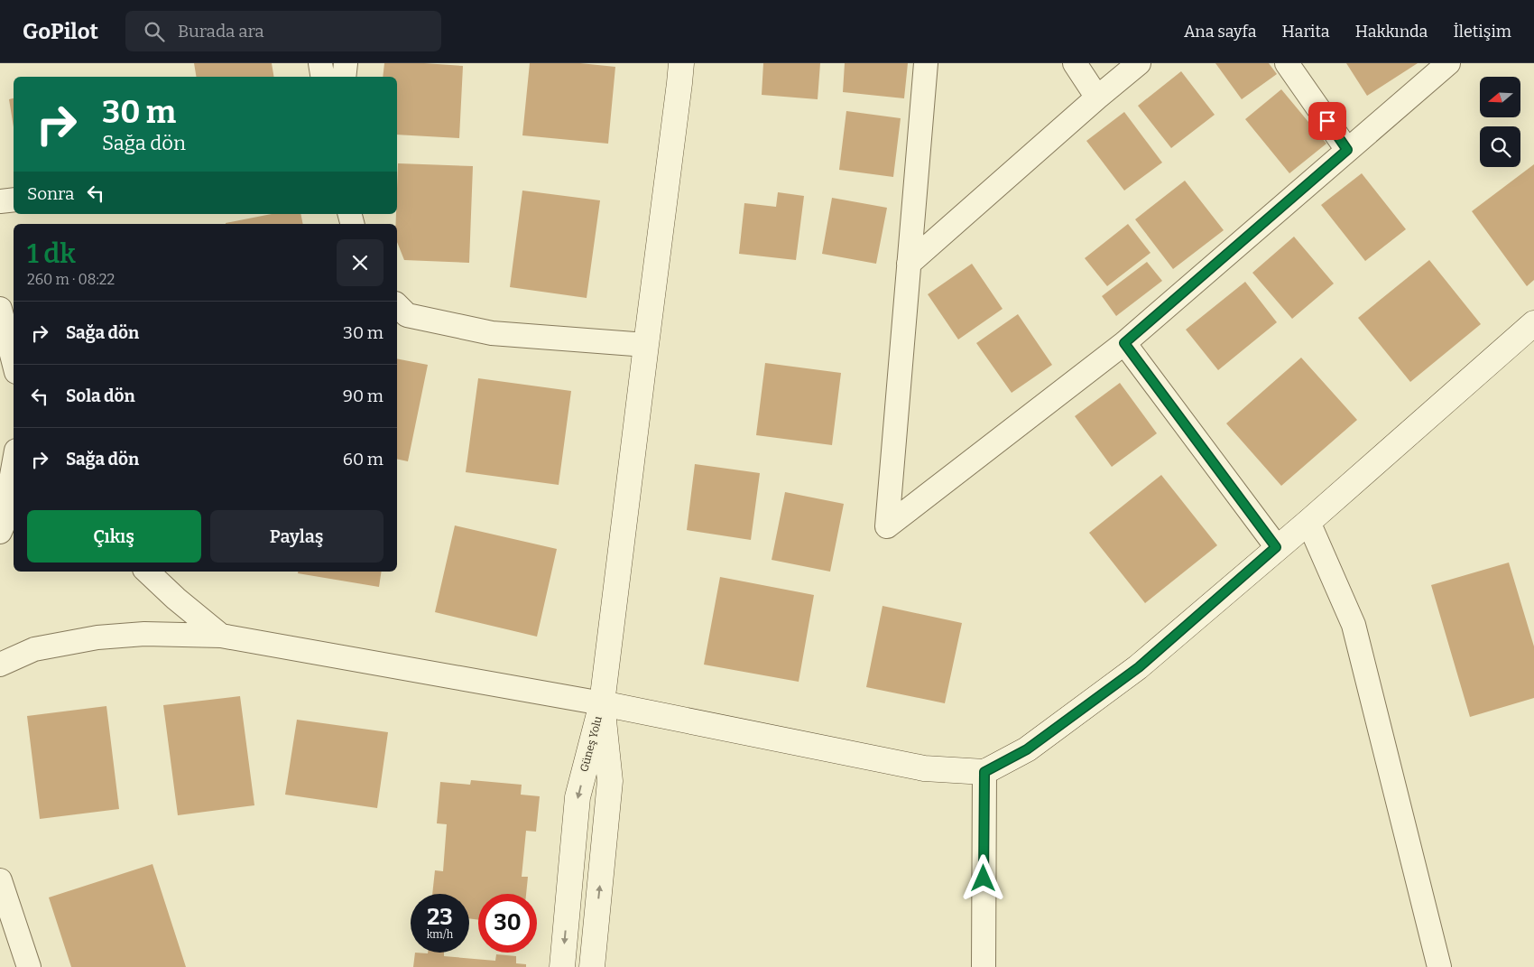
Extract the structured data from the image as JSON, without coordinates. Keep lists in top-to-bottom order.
{
  "streets": {
    "street": ["Güneş Yolu"]
  },
  "north": "left",
  "page": {
    "header": "GoPilot",
    "search": "Burada ara",
    "nav": [
      "Ana sayfa",
      "Harita",
      "Hakkında",
      "İletişim"
    ],
    "turn": ["30 m", "Sağa dön"],
    "then": "Sonra",
    "heading": ["1 dk", "260 m · 08:22"],
    "list": [
      {
        "name": "Sağa dön",
        "value": "30 m"
      },
      {
        "name": "Sola dön",
        "value": "90 m"
      },
      {
        "name": "Sağa dön",
        "value": "60 m"
      }
    ],
    "buttons": ["Çıkış", "Paylaş"],
    "speed": "23 km/h",
    "limit": "30"
  }
}
